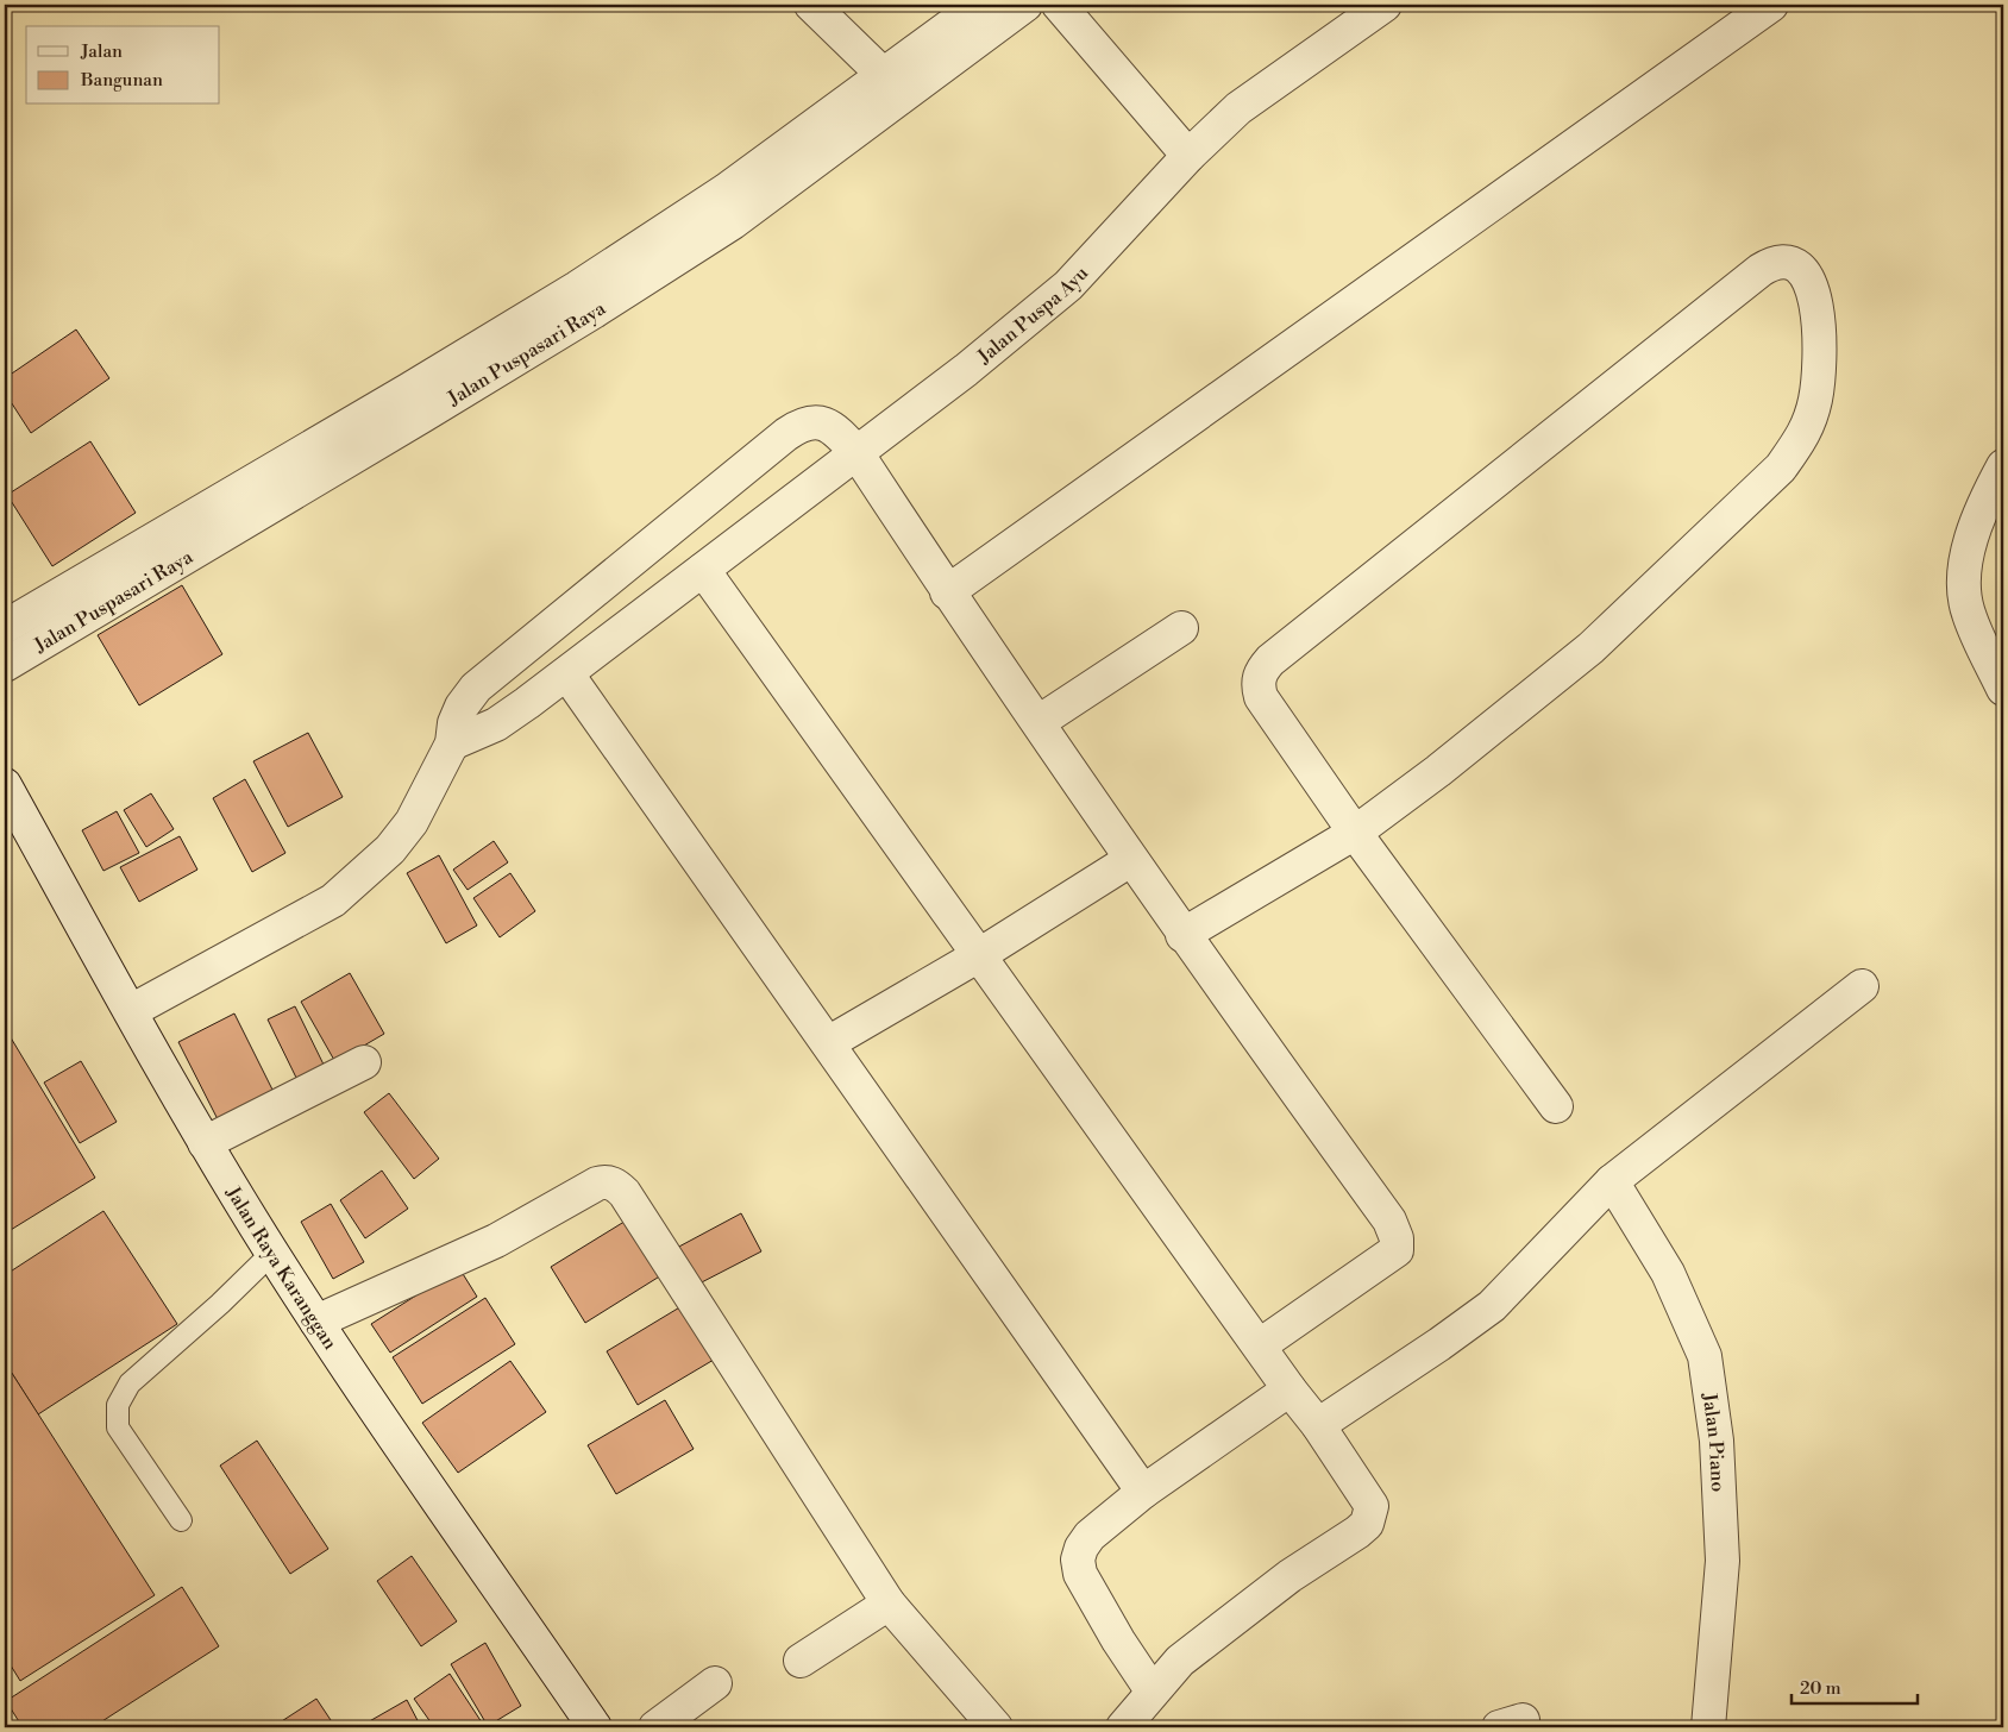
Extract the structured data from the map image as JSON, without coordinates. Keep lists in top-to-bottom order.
{
  "streets": {
    "street": [
      "Jalan Puspa Ayu",
      "Jalan Puspasari Raya",
      "Jalan Raya Karanggan",
      "Jalan Piano"
    ]
  },
  "legend": ["Jalan", "Bangunan"],
  "scale_bar": "20 m"
}
